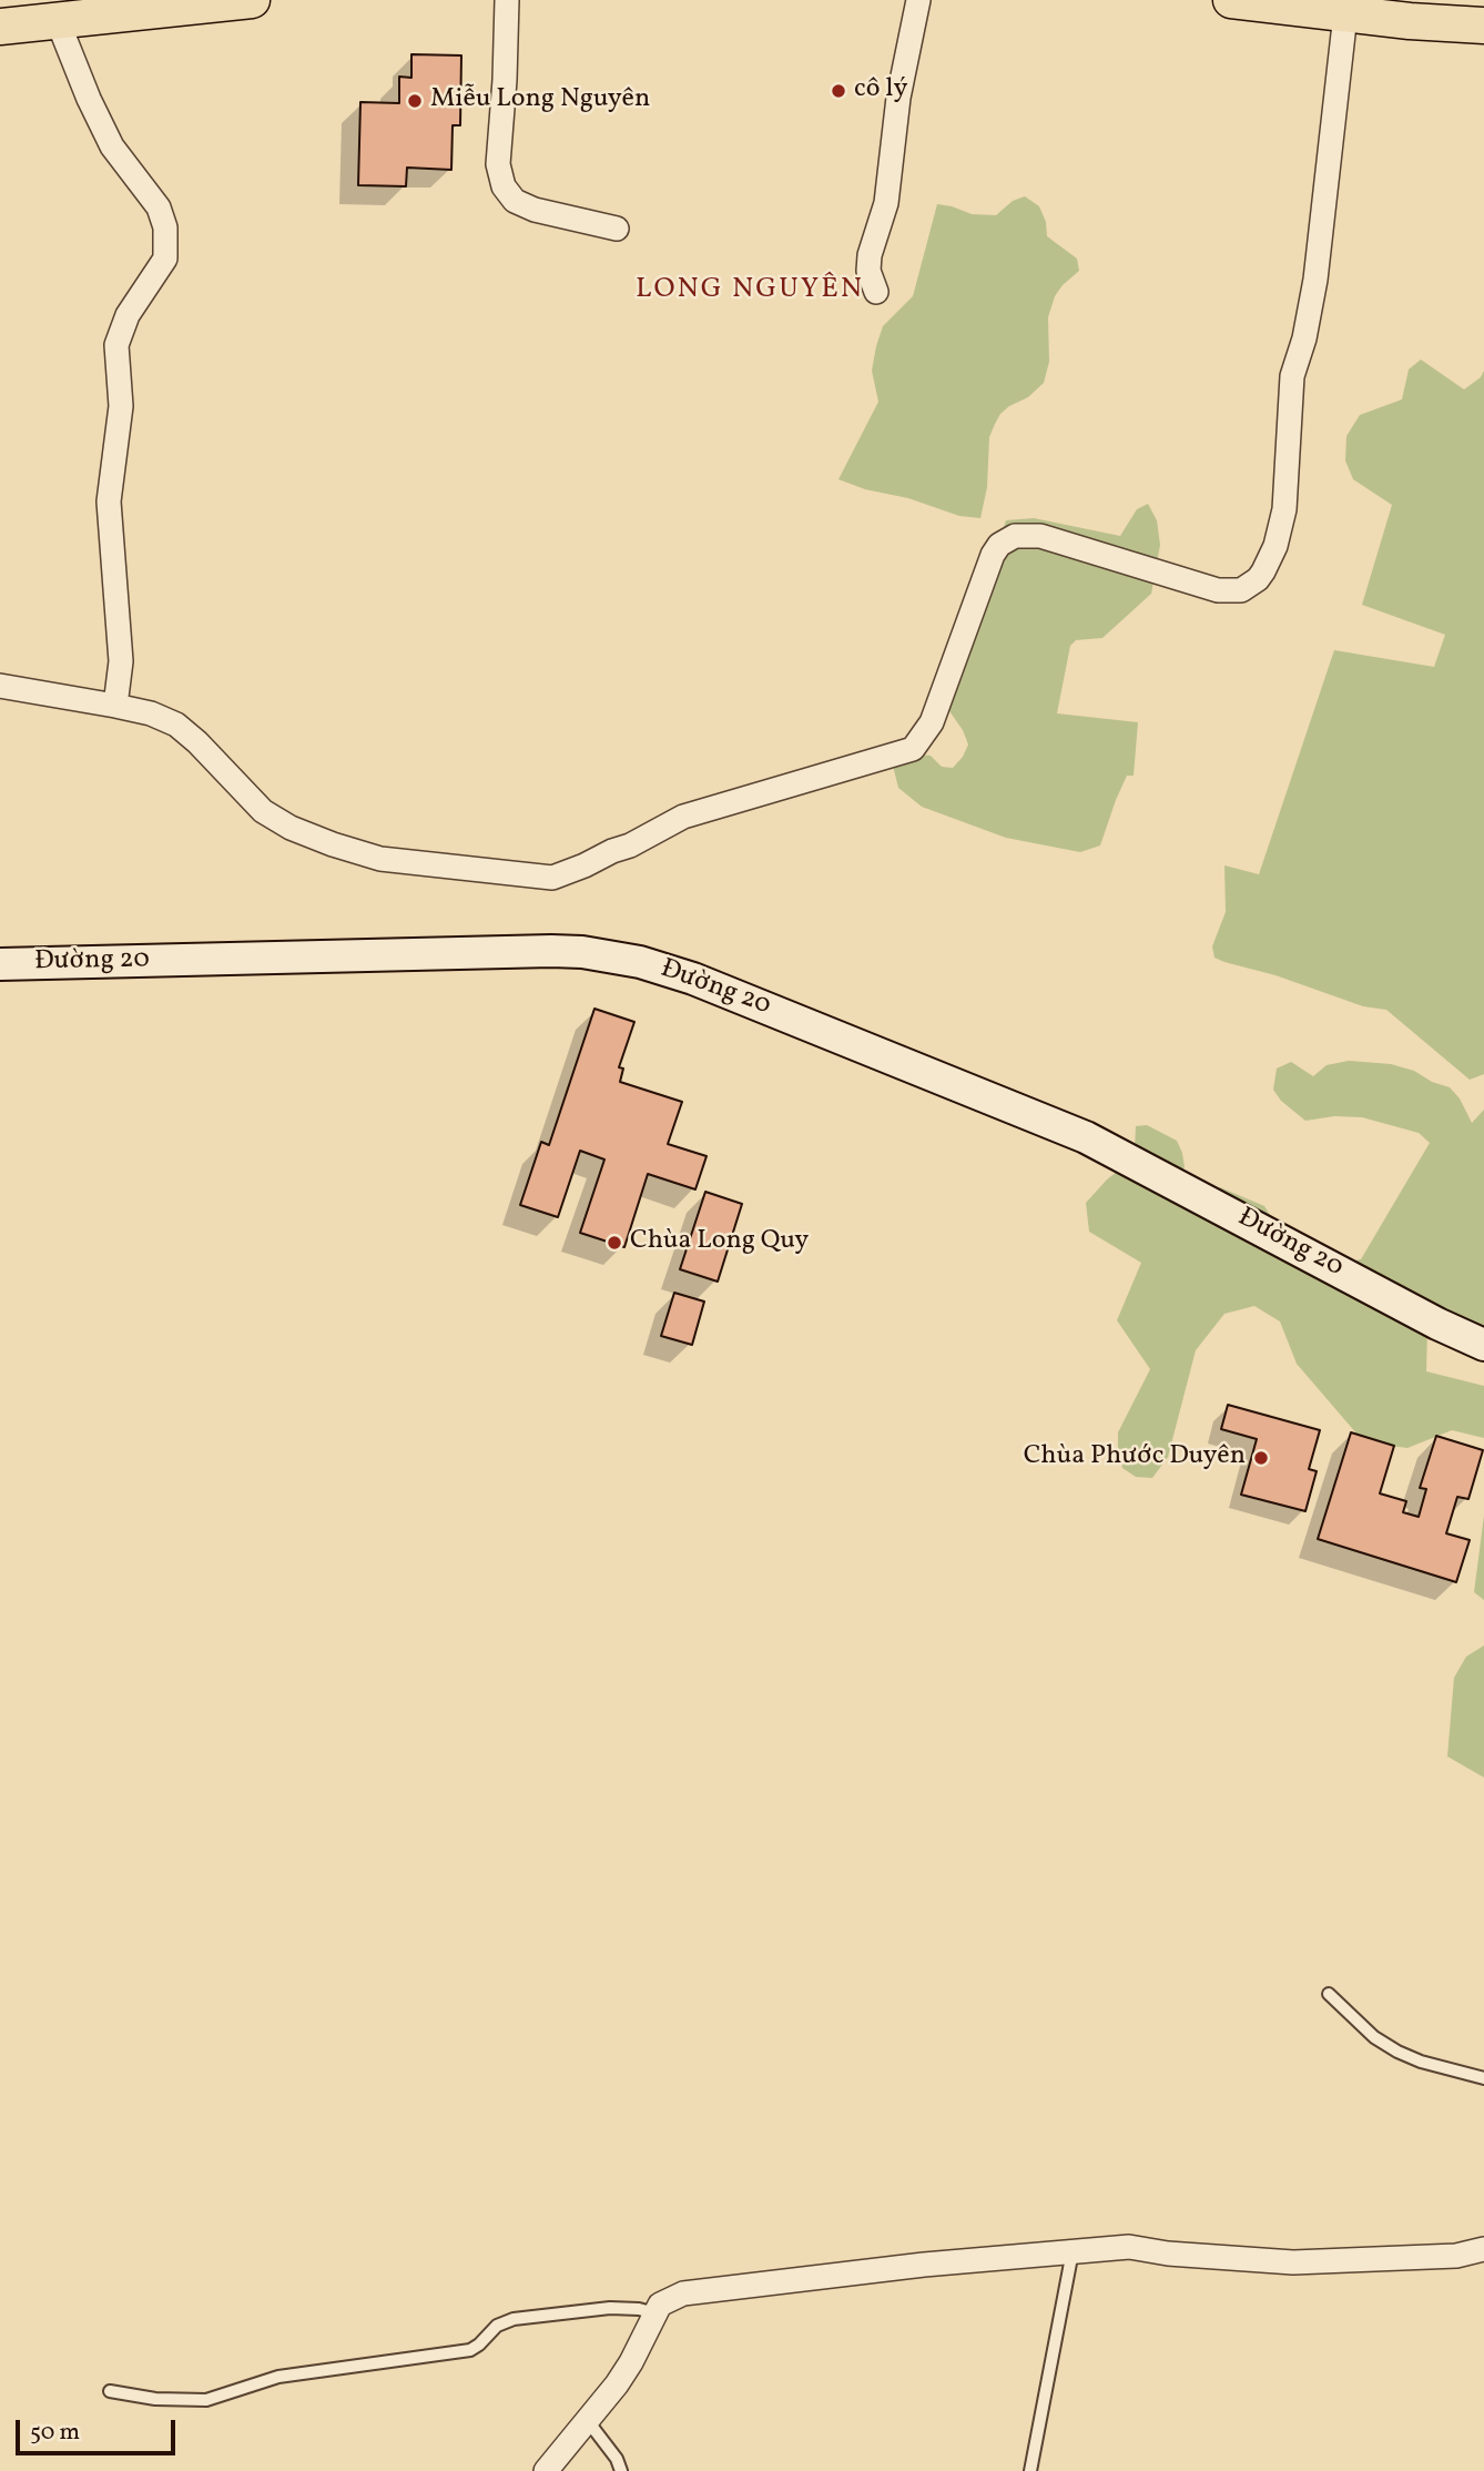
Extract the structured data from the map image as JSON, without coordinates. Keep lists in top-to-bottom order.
{
  "streets": {
    "street": ["Đường 20"]
  },
  "districts": ["LONG NGUYÊN"],
  "places": [
    "cô lý",
    "Miễu Long Nguyên",
    "Chùa Long Quy",
    "Chùa Phước Duyên"
  ],
  "scale_bar": "50 m"
}
